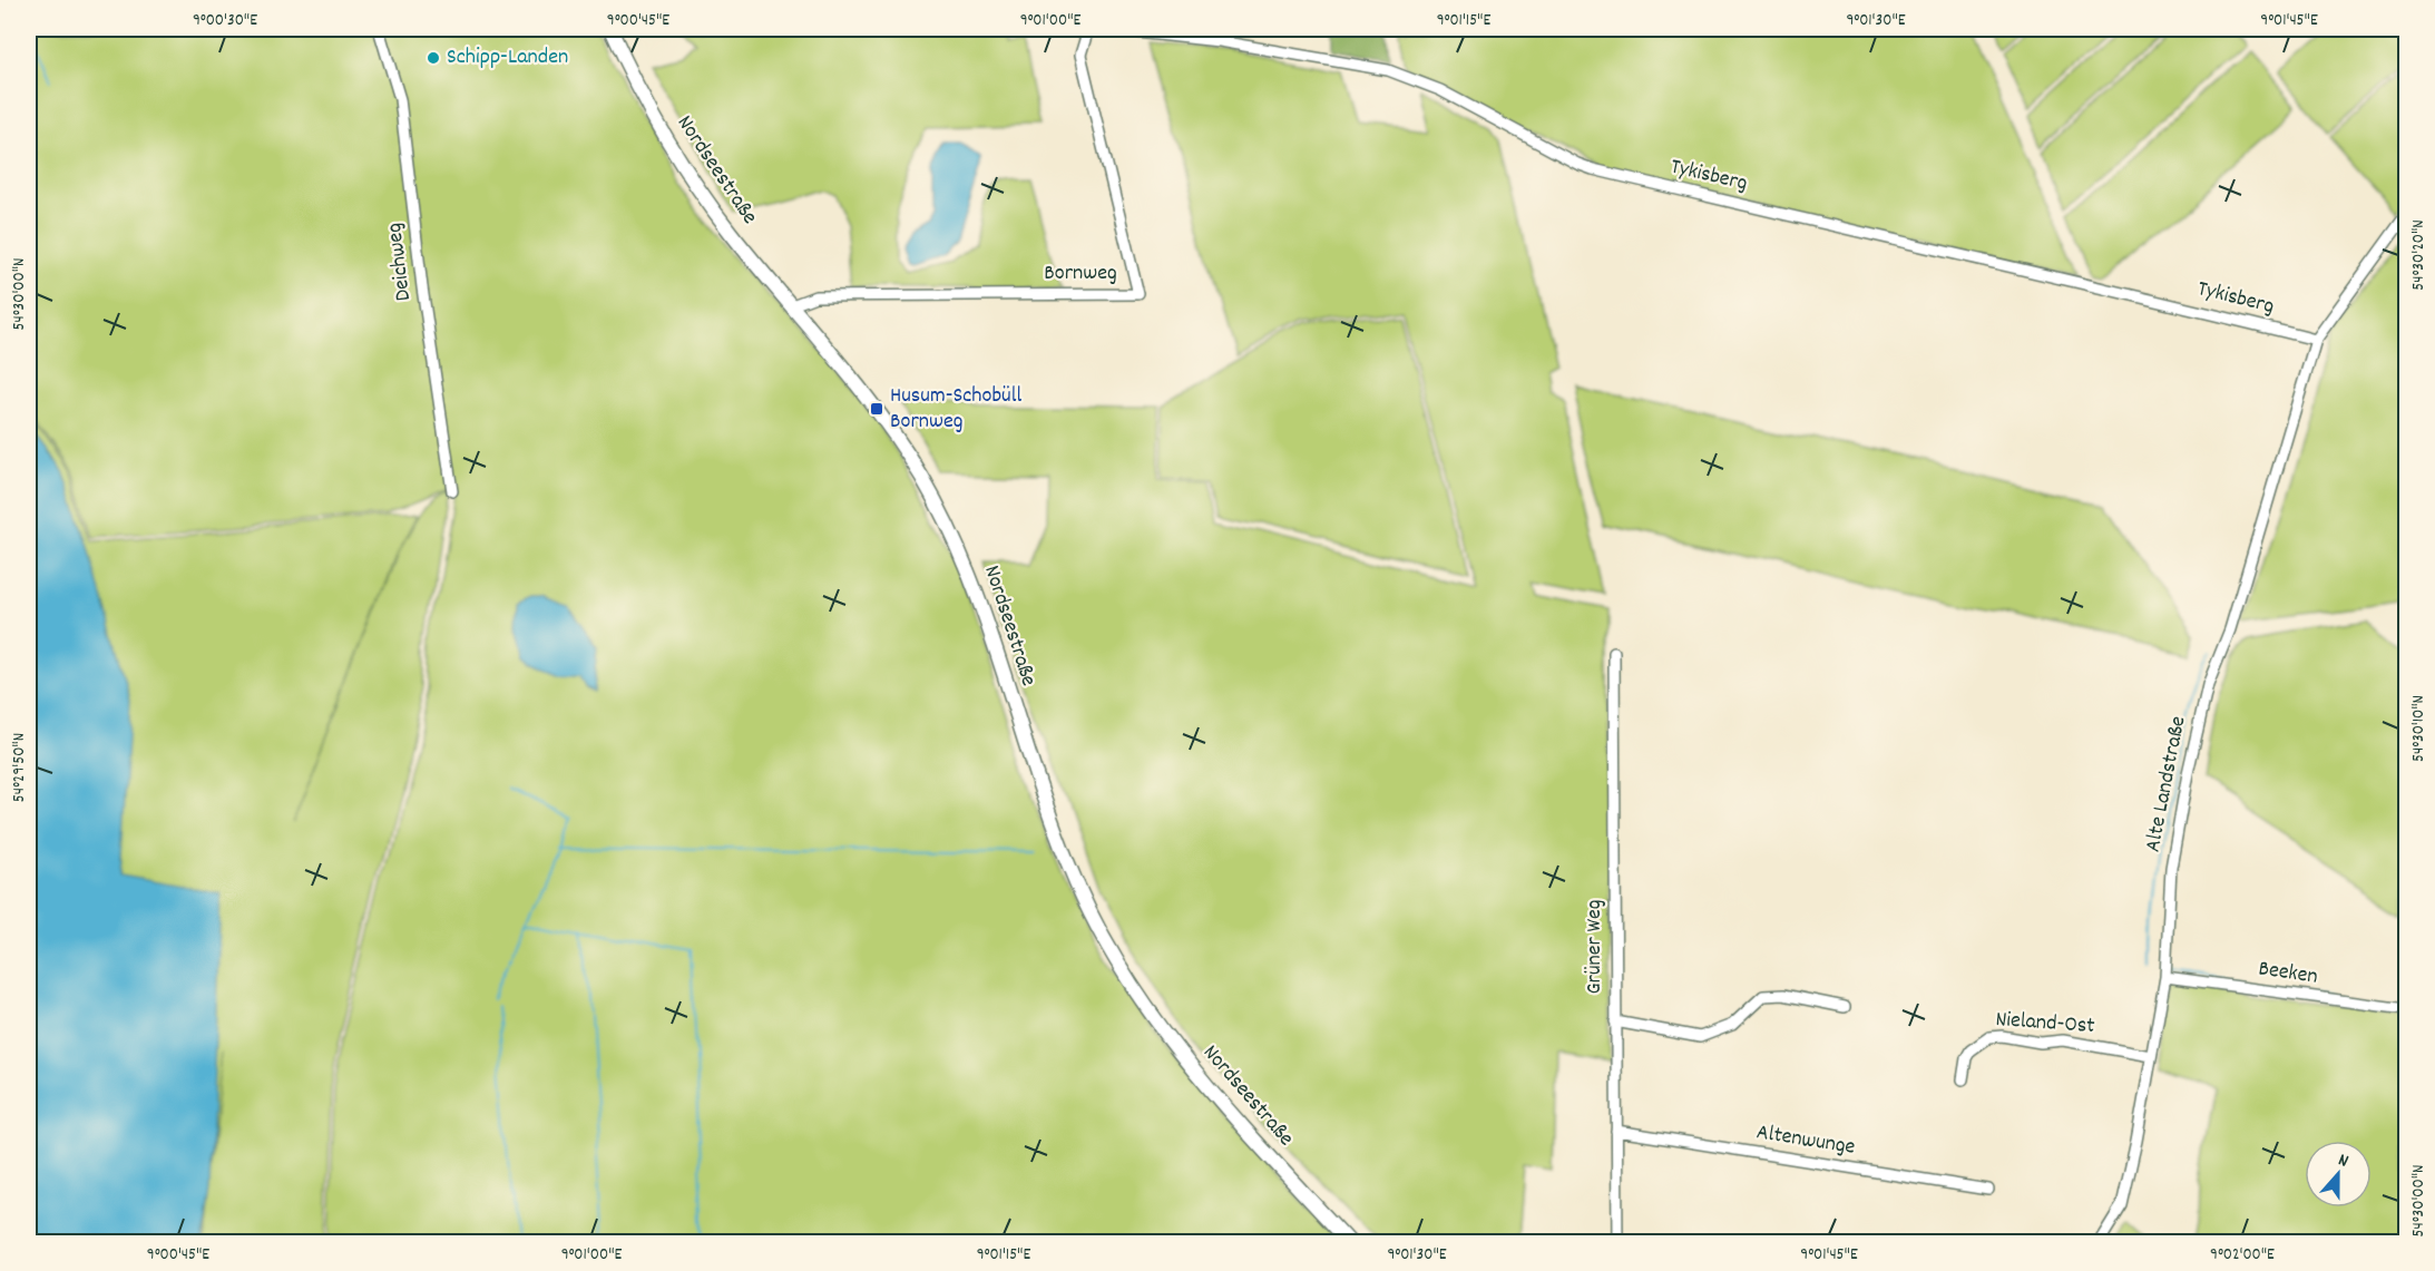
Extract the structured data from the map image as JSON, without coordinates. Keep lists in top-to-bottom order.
{
  "streets": {
    "main road": ["Nordseestraße"],
    "street": [
      "Tykisberg",
      "Deichweg",
      "Bornweg",
      "Alte Landstraße",
      "Grüner Weg",
      "Beeken",
      "Nieland-Ost",
      "Altenwunge"
    ]
  },
  "crossings": [
    ["Nordseestraße", "Bornweg"],
    ["Tykisberg", "Alte Landstraße"],
    ["Alte Landstraße", "Beeken"],
    ["Alte Landstraße", "Nieland-Ost"],
    ["Grüner Weg", "Altenwunge"]
  ],
  "places": {
    "other": ["Schipp-Landen"],
    "transit": ["Husum-Schobüll Bornweg"]
  },
  "north": "top",
  "coordinates": [
    "9°00'30\"E",
    "9°00'45\"E",
    "9°01'00\"E",
    "9°01'15\"E",
    "9°01'30\"E",
    "9°01'45\"E",
    "54°30'20\"N",
    "54°30'00\"N",
    "54°30'10\"N",
    "54°29'50\"N",
    "9°02'00\"E"
  ]
}
